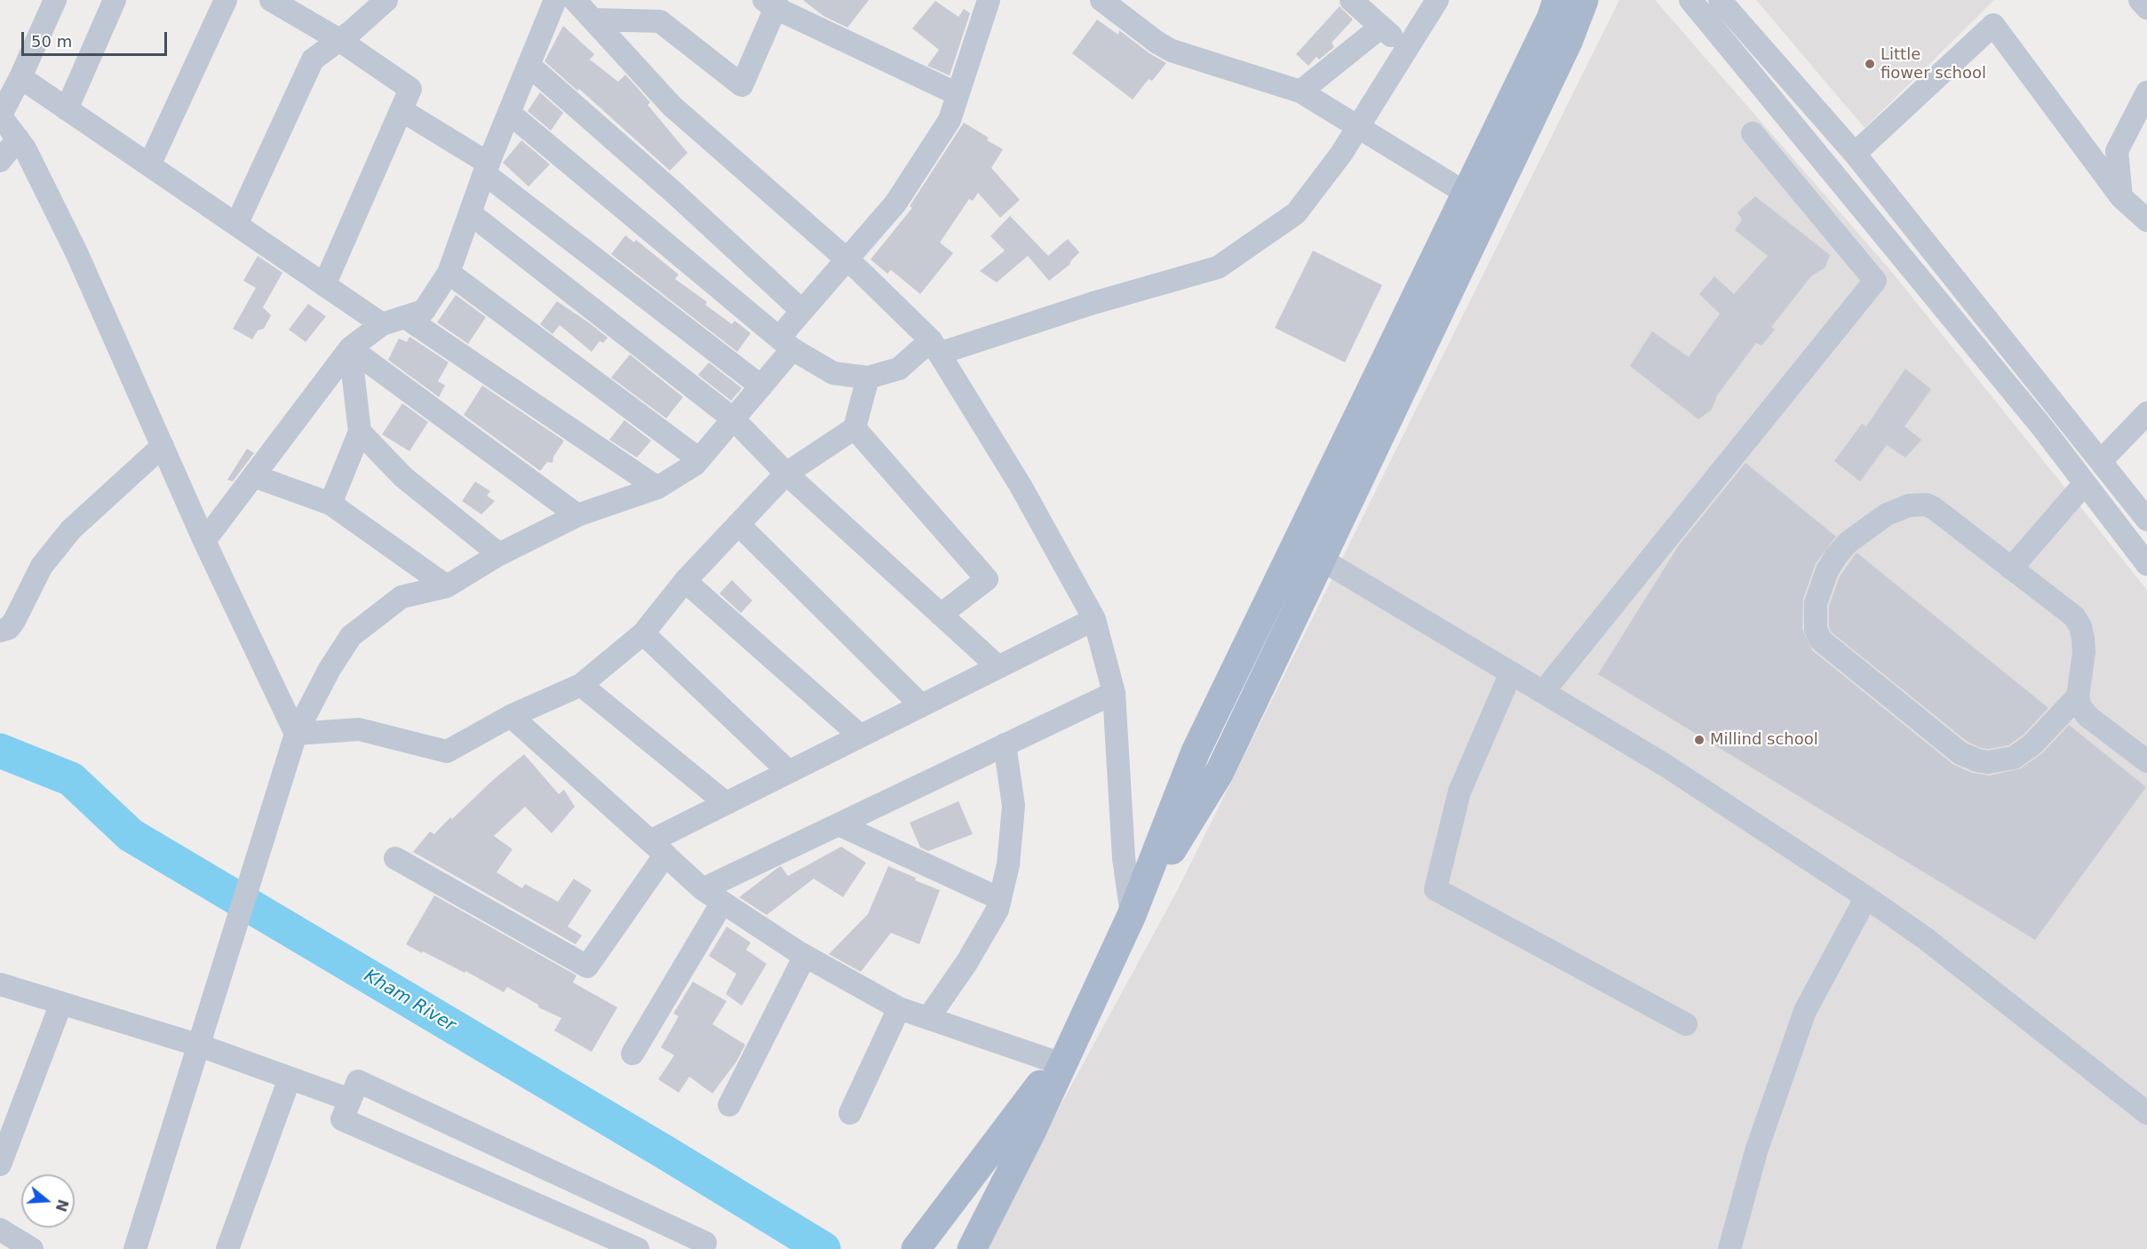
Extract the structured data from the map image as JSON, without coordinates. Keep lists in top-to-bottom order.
{
  "water": ["Kham River"],
  "places": ["Little fiower school", "Millind school"],
  "scale_bar": "50 m",
  "north": "right"
}
